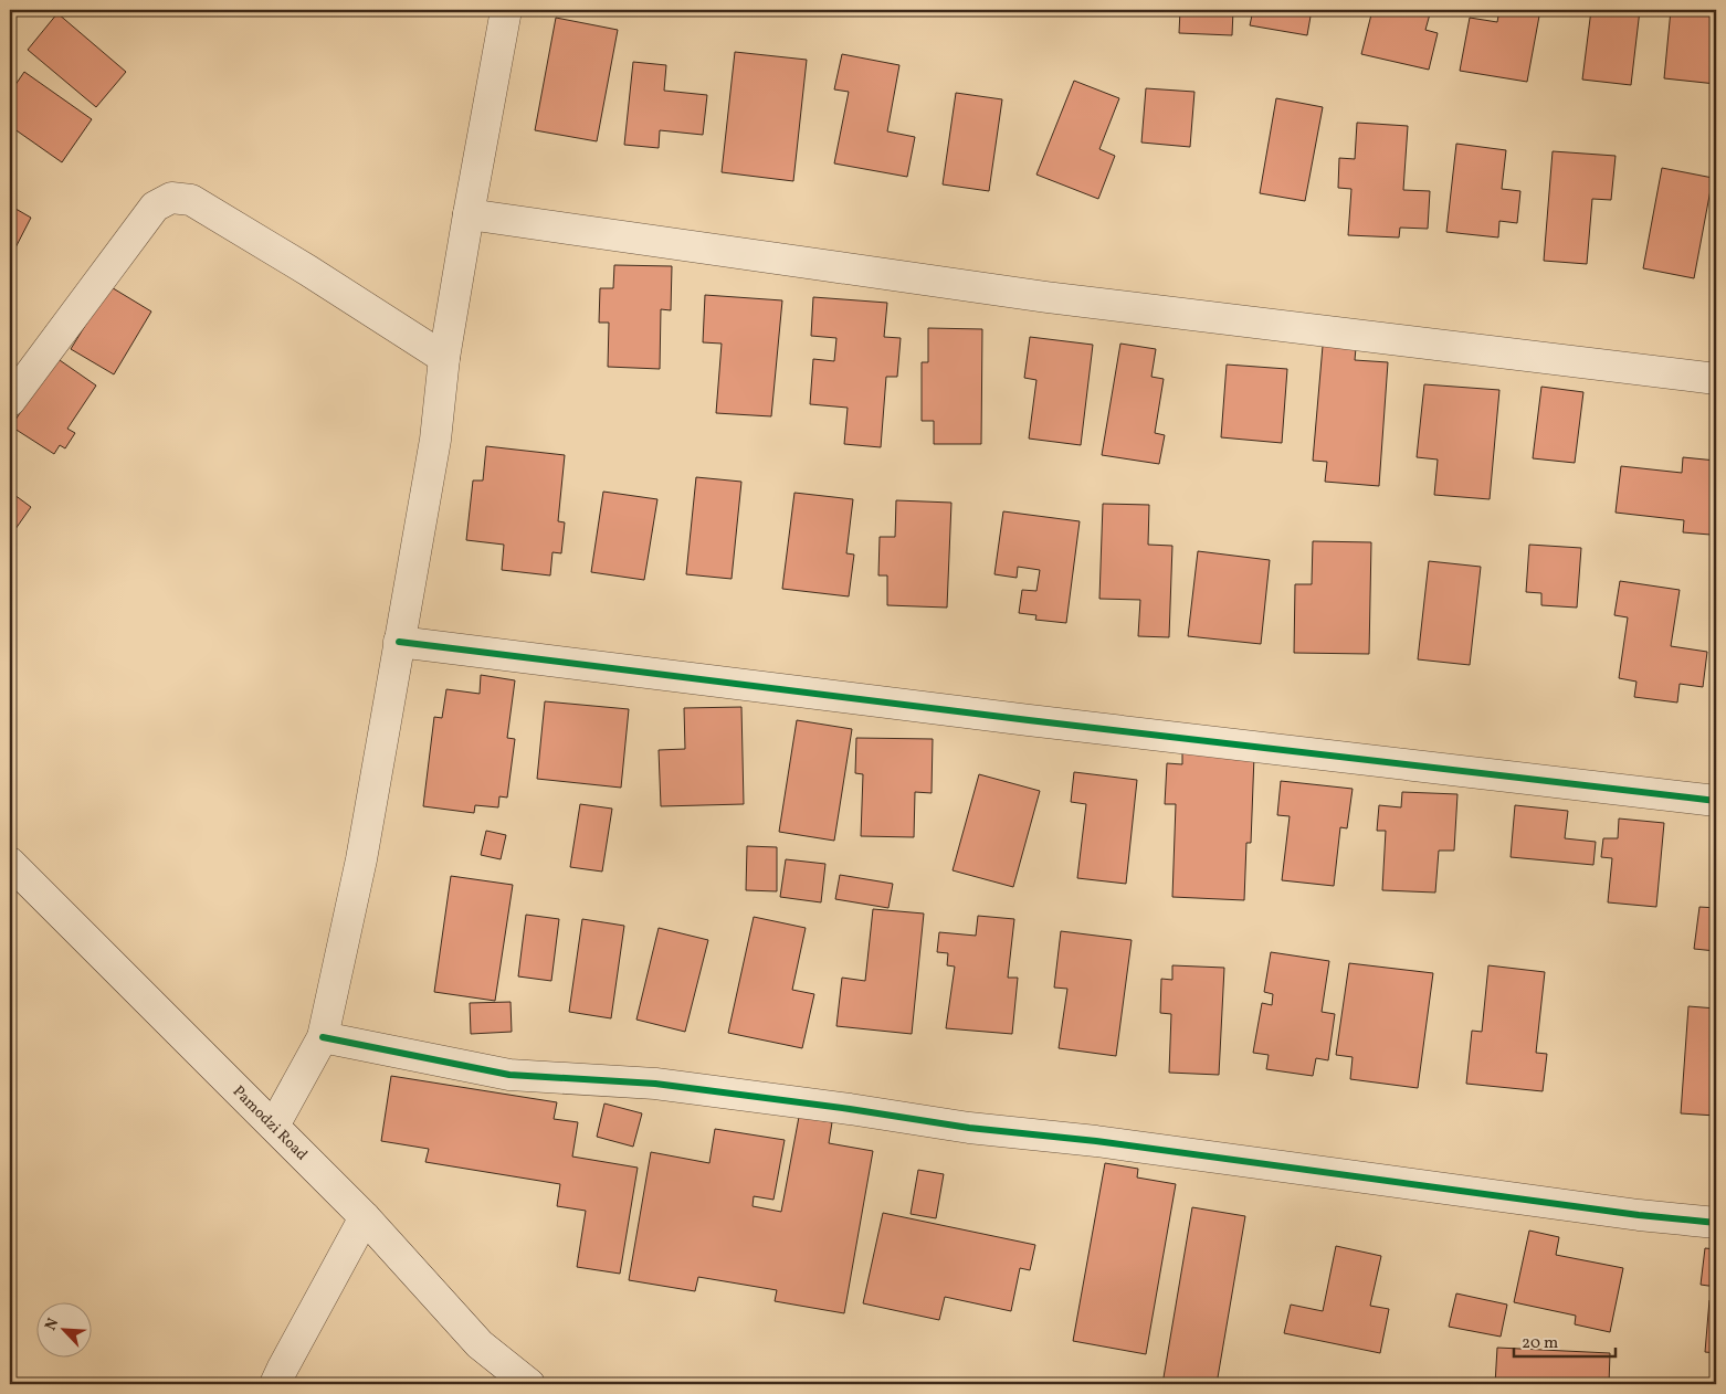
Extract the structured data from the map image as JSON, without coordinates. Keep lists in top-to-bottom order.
{
  "streets": {
    "street": ["Pamodzi Road"]
  },
  "scale_bar": "20 m",
  "north": "top left"
}
